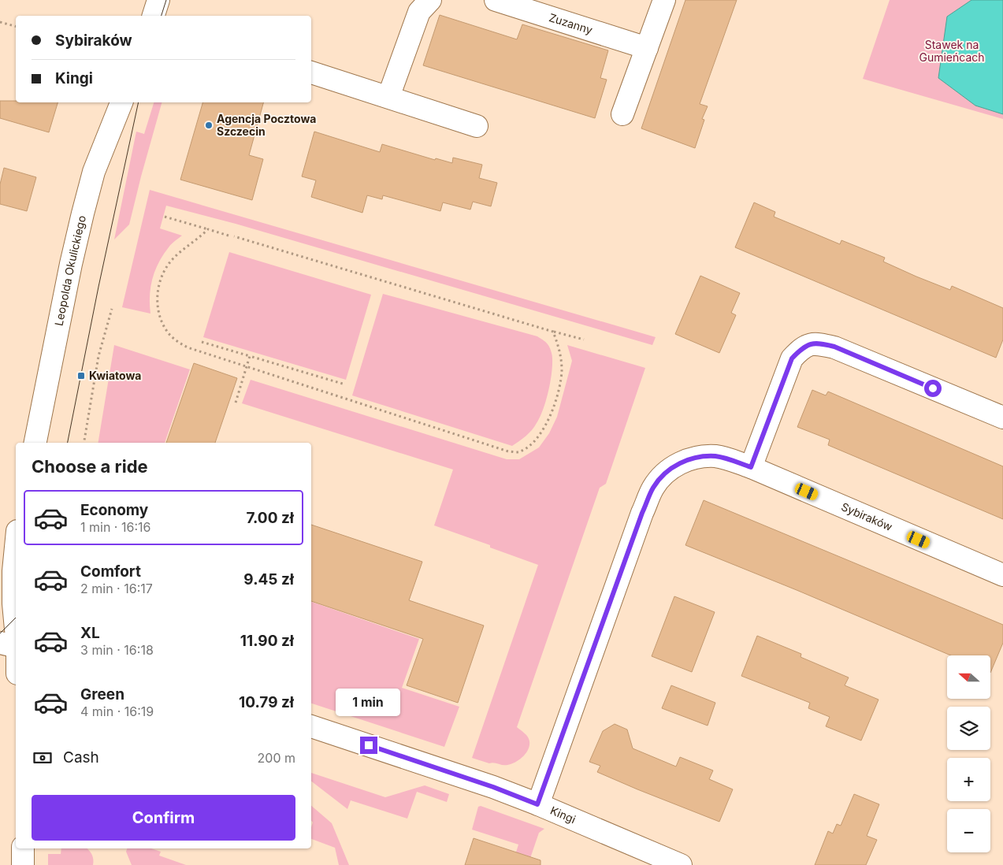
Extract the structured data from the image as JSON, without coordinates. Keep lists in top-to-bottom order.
{
  "streets": {
    "street": [
      "Zuzanny",
      "Leopolda Okulickiego",
      "Sybiraków",
      "Kingi"
    ]
  },
  "crossings": [
    ["Sybiraków", "Kingi"]
  ],
  "parks": ["Stawek na Gumieńcach"],
  "places": {
    "other": ["Agencja Pocztowa Szczecin"],
    "transit": ["Kwiatowa"]
  },
  "north": "left",
  "page": {
    "banner": ["Sybiraków", "Kingi"],
    "heading": "Choose a ride",
    "list": [
      {
        "name": "Economy",
        "note": "1 min · 16:16",
        "value": "7.00 zł"
      },
      {
        "name": "Comfort",
        "note": "2 min · 16:17",
        "value": "9.45 zł"
      },
      {
        "name": "XL",
        "note": "3 min · 16:18",
        "value": "11.90 zł"
      },
      {
        "name": "Green",
        "note": "4 min · 16:19",
        "value": "10.79 zł"
      }
    ],
    "map_buttons": ["+", "−"],
    "bubble": "1 min",
    "pay": ["Cash", "200 m"],
    "buttons": "Confirm"
  }
}
